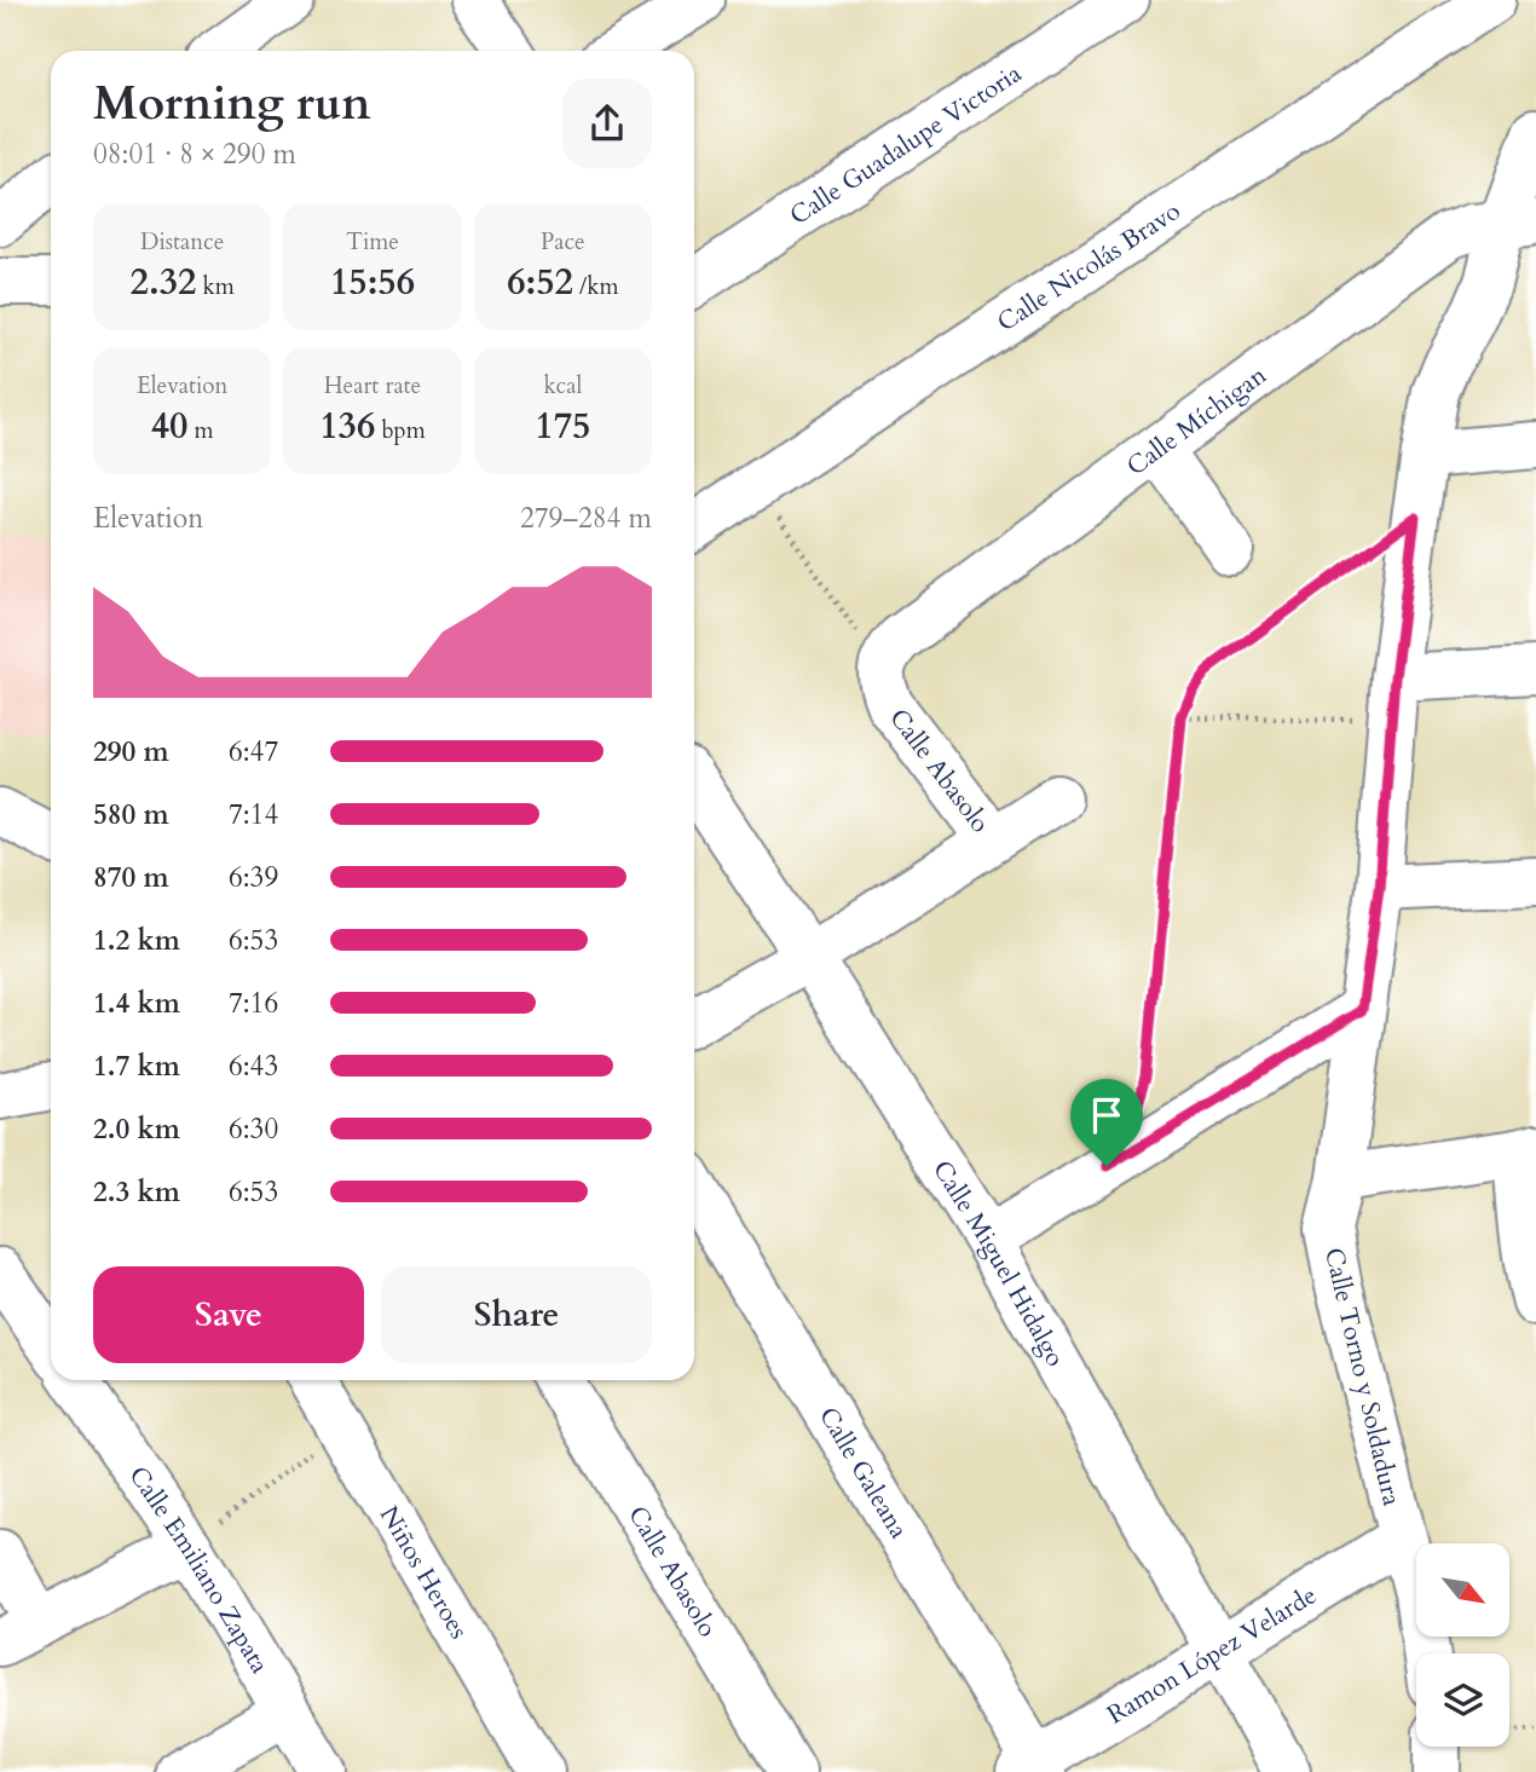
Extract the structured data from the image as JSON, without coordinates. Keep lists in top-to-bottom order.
{
  "streets": {
    "street": [
      "Calle Guadalupe Victoria",
      "Calle Nicolás Bravo",
      "Calle Míchigan",
      "Calle Abasolo",
      "Calle Miguel Hidalgo",
      "Calle Torno y Soldadura",
      "Calle Galeana",
      "Calle Emiliano Zapata",
      "Niños Heroes",
      "Ramon López Velarde"
    ]
  },
  "crossings": [
    ["Calle Míchigan", "Calle Abasolo"],
    ["Calle Míchigan", "Calle Torno y Soldadura"],
    ["Calle Abasolo", "Calle Miguel Hidalgo"],
    ["Calle Miguel Hidalgo", "Ramon López Velarde"],
    ["Calle Torno y Soldadura", "Ramon López Velarde"],
    ["Calle Galeana", "Ramon López Velarde"]
  ],
  "north": "bottom right",
  "page": {
    "heading": ["Morning run", "08:01 · 8 × 290 m"],
    "stats": [
      ["Distance", "2.32 km"],
      ["Time", "15:56"],
      ["Pace", "6:52 /km"],
      ["Elevation", "40 m"],
      ["Heart rate", "136 bpm"],
      ["kcal", "175"]
    ],
    "chart": ["Elevation", "279–284 m"],
    "list": [
      {
        "name": "290 m",
        "note": "6:47"
      },
      {
        "name": "580 m",
        "note": "7:14"
      },
      {
        "name": "870 m",
        "note": "6:39"
      },
      {
        "name": "1.2 km",
        "note": "6:53"
      },
      {
        "name": "1.4 km",
        "note": "7:16"
      },
      {
        "name": "1.7 km",
        "note": "6:43"
      },
      {
        "name": "2.0 km",
        "note": "6:30"
      },
      {
        "name": "2.3 km",
        "note": "6:53"
      }
    ],
    "buttons": ["Save", "Share"]
  }
}
